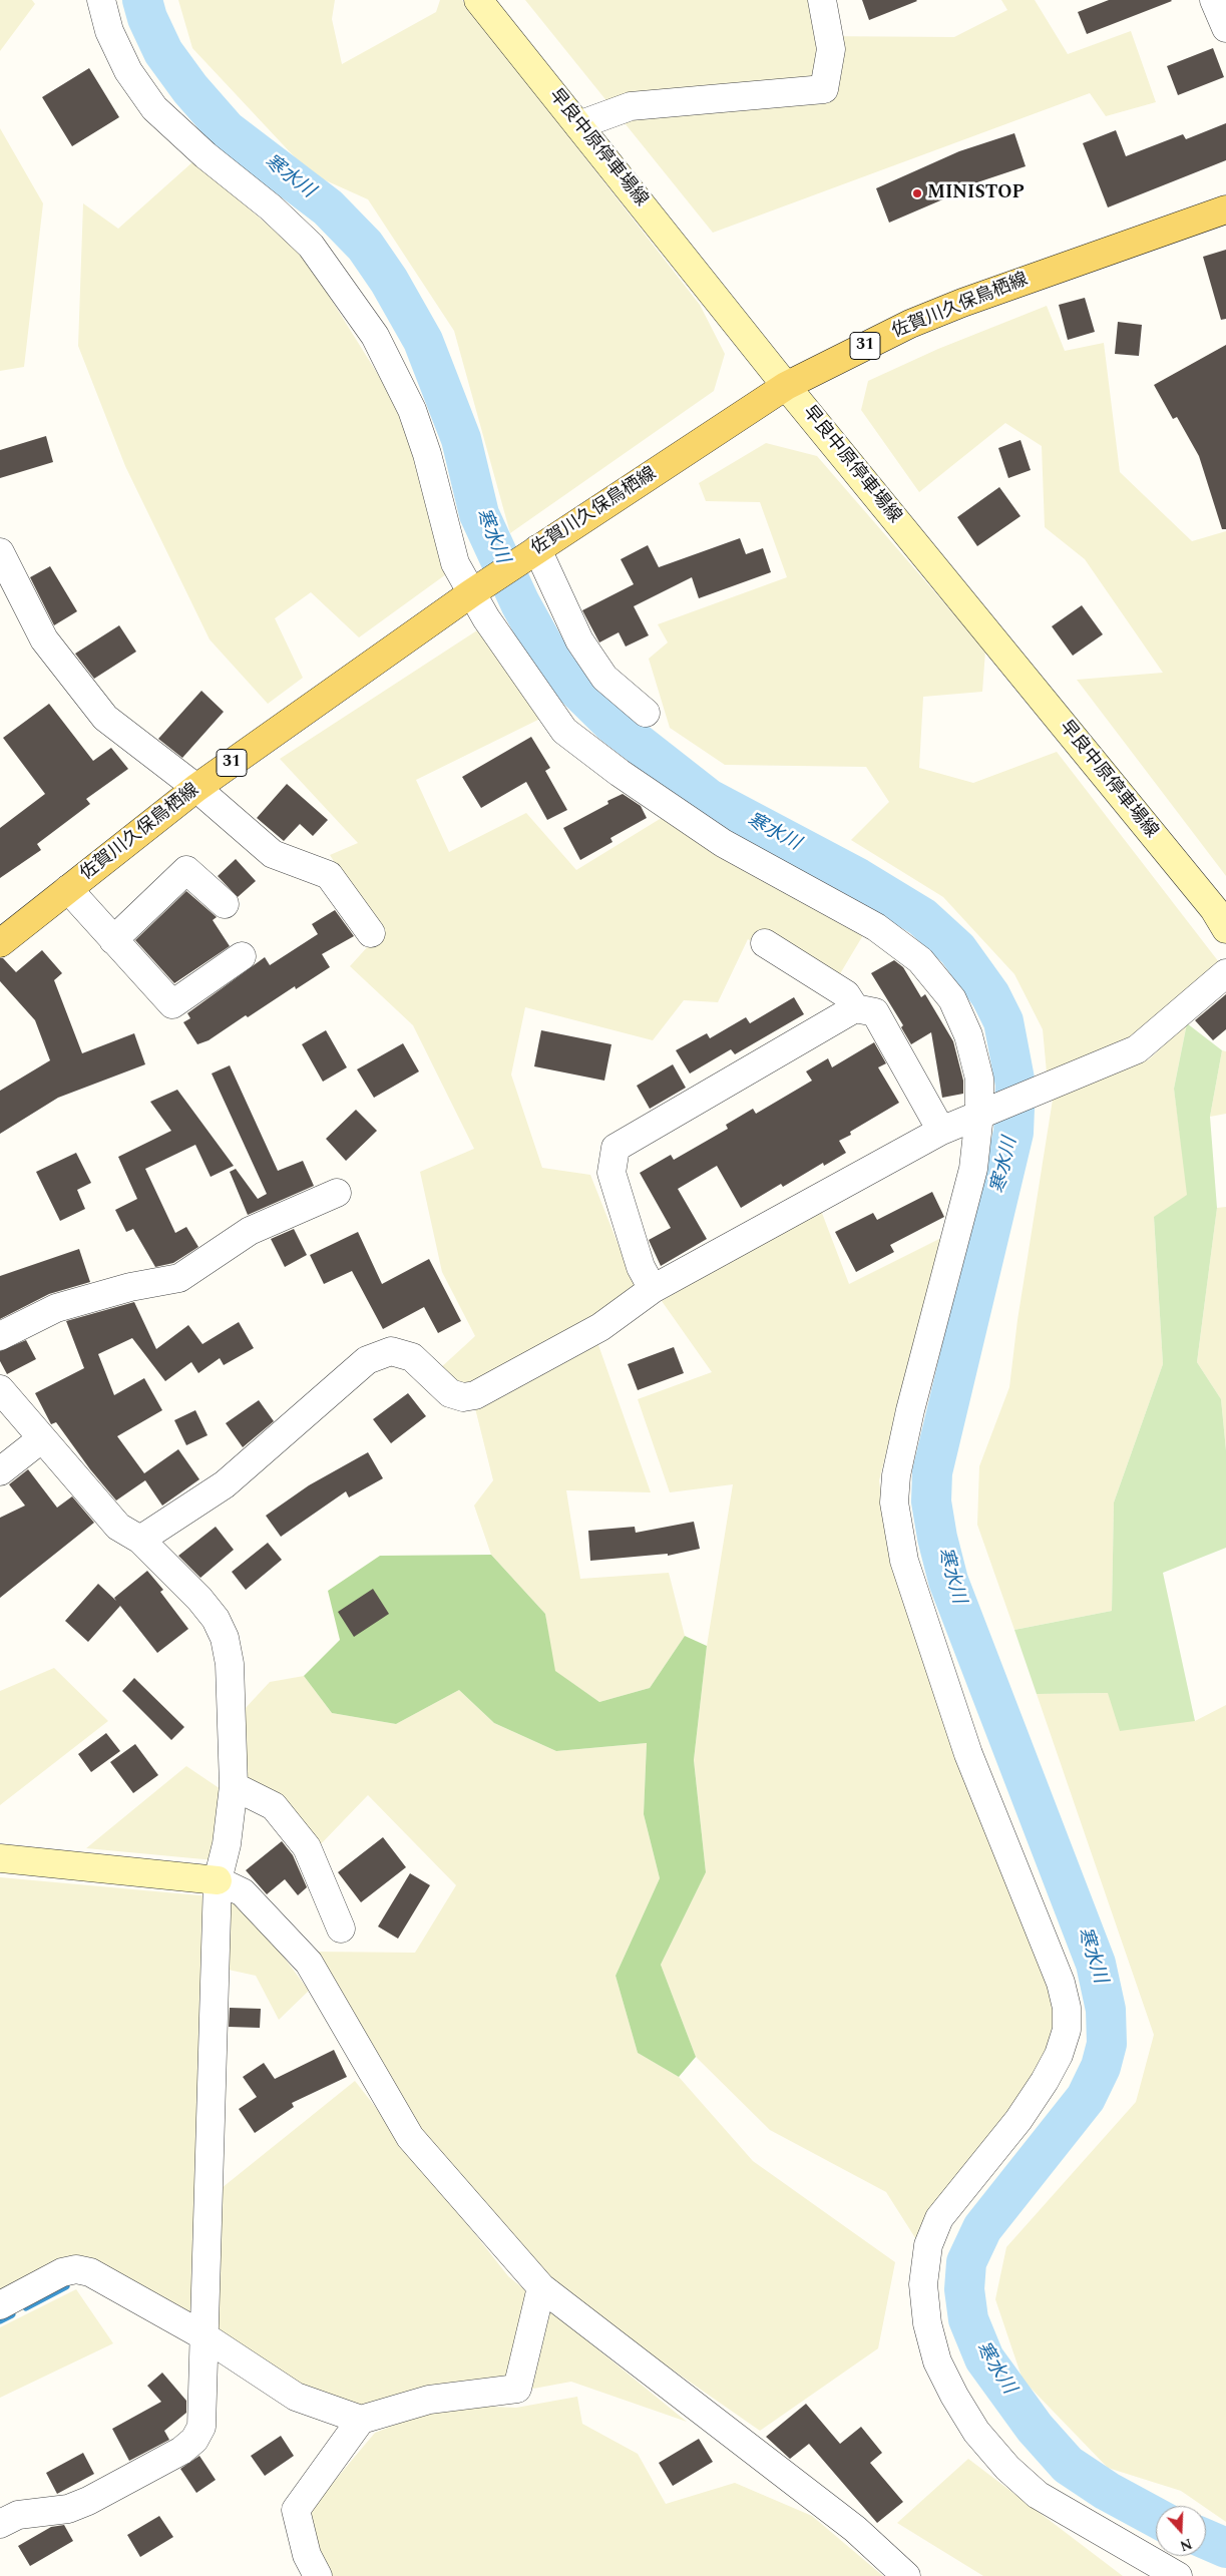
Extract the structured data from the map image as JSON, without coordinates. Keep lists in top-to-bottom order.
{
  "streets": {
    "main road": ["早良中原停車場線", "佐賀川久保鳥栖線", "31"]
  },
  "crossings": [
    ["早良中原停車場線", "佐賀川久保鳥栖線"]
  ],
  "water": ["寒水川"],
  "places": ["MINISTOP"],
  "north": "bottom"
}
